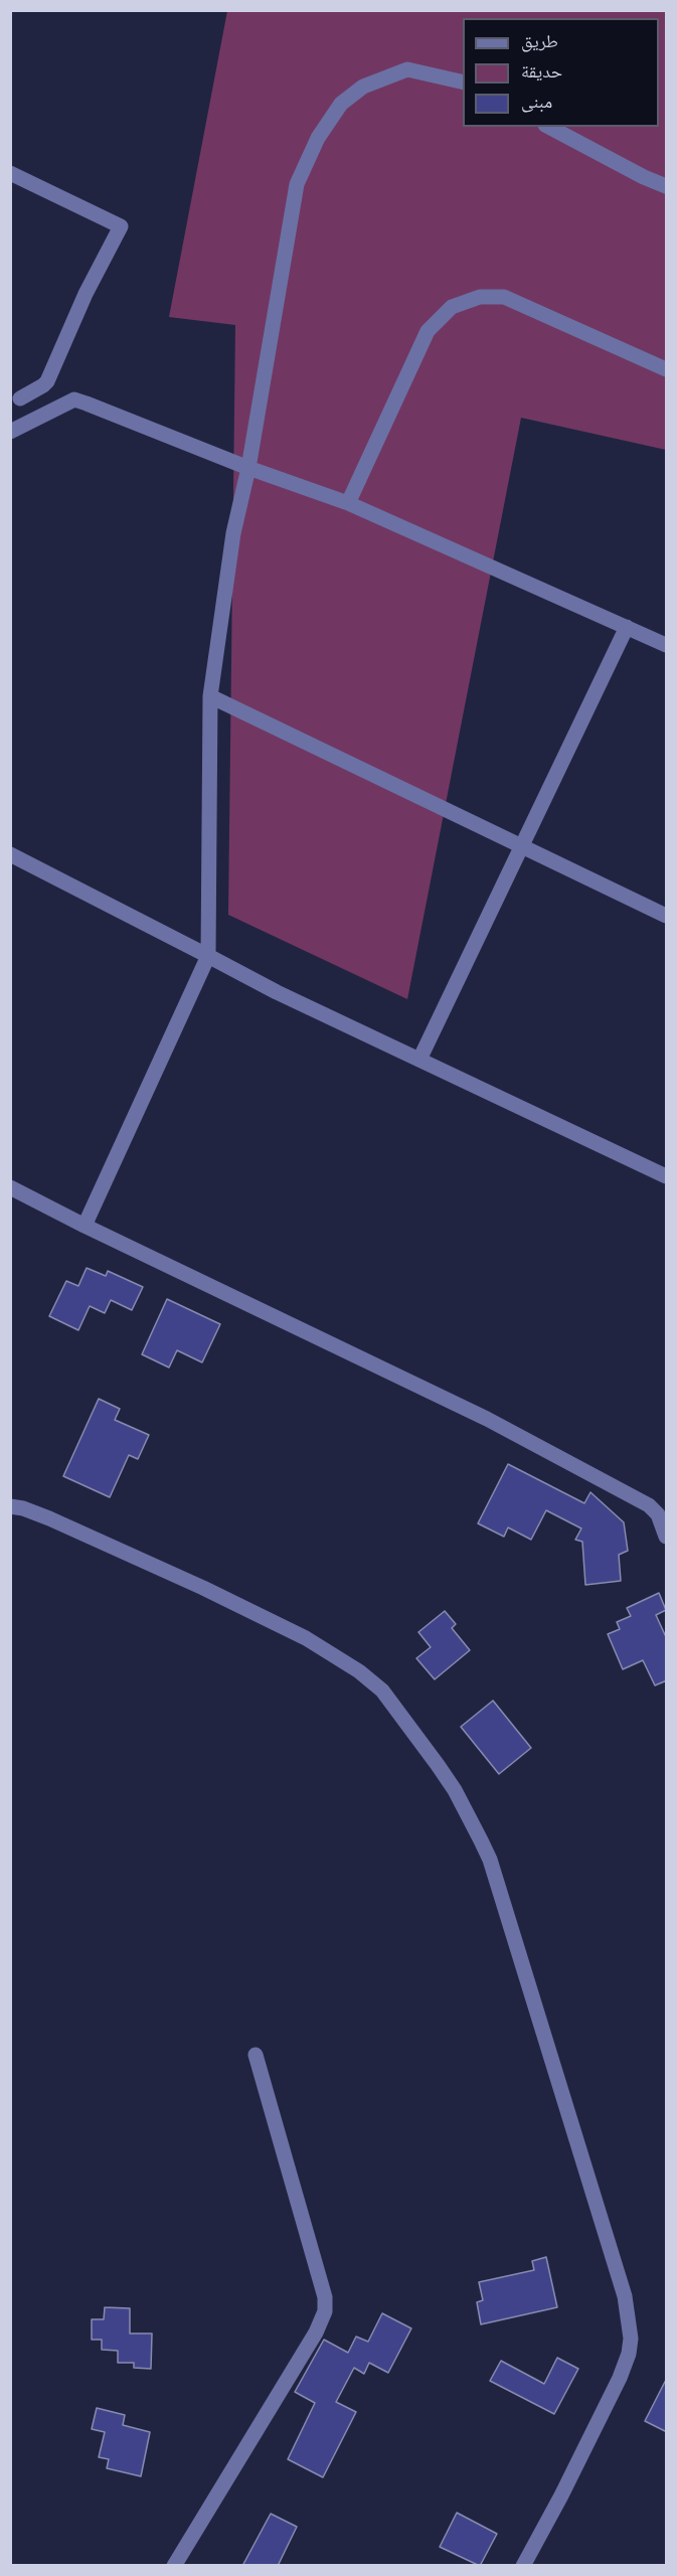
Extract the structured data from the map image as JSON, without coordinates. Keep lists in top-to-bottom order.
{
  "legend": ["طريق", "حديقة", "مبنى"]
}
